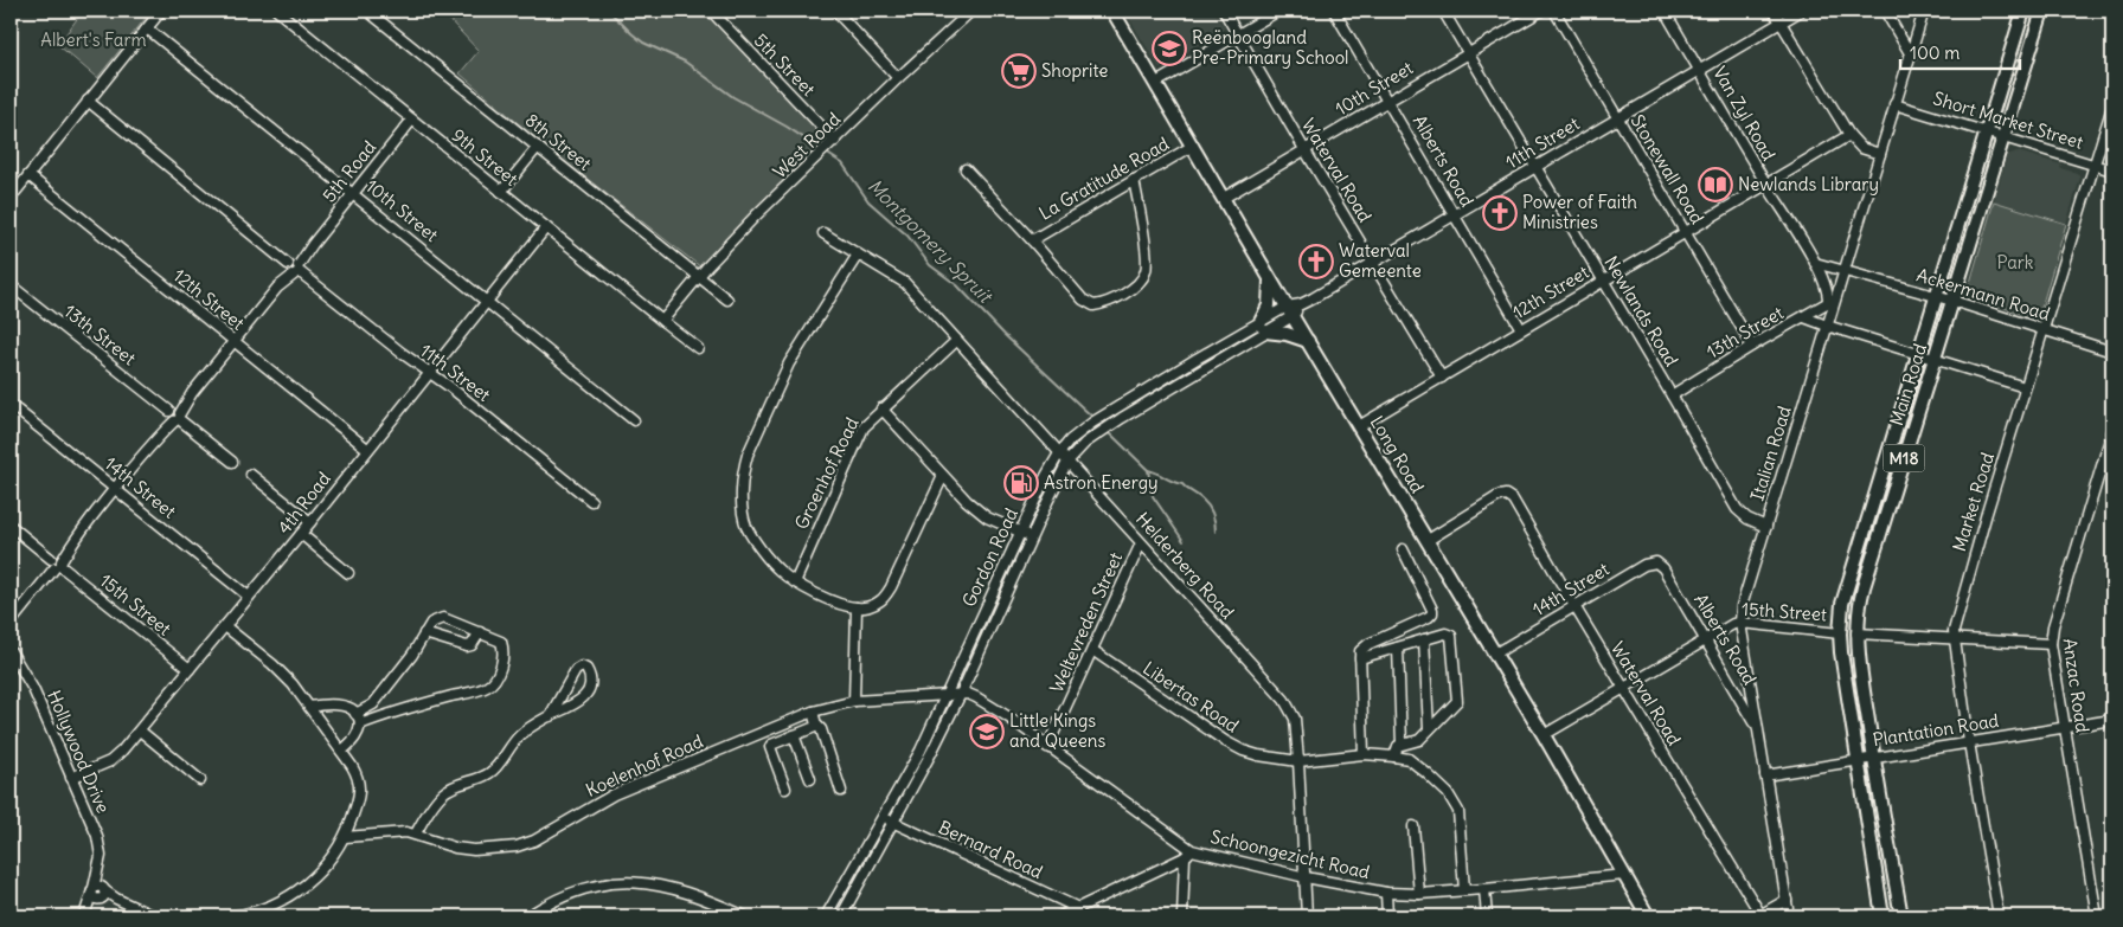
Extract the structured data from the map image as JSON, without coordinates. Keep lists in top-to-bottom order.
{
  "streets": {
    "main road": ["Main Road", "Long Road", "M18"],
    "street": [
      "5th Street",
      "10th Street",
      "Van Zyl Road",
      "Short Market Street",
      "8th Street",
      "11th Street",
      "West Road",
      "9th Street",
      "Alberts Road",
      "Stonewall Road",
      "Waterval Road",
      "5th Road",
      "La Gratitude Road",
      "12th Street",
      "Ackermann Road",
      "Newlands Road",
      "13th Street",
      "Italian Road",
      "Groenhof Road",
      "14th Street",
      "Market Road",
      "4th Road",
      "Gordon Road",
      "Helderberg Road",
      "15th Street",
      "Weltevreden Street",
      "Anzac Road",
      "Libertas Road",
      "Plantation Road",
      "Hollywood Drive",
      "Koelenhof Road",
      "Bernard Road",
      "Schoongezicht Road"
    ]
  },
  "crossings": [
    ["5th Street", "West Road"],
    ["10th Street", "Alberts Road"],
    ["10th Street", "Waterval Road"],
    ["10th Street", "5th Road"],
    ["10th Street", "Newlands Road"],
    ["10th Street", "Long Road"],
    ["10th Street", "4th Road"],
    ["Van Zyl Road", "11th Street"],
    ["Van Zyl Road", "12th Street"],
    ["Van Zyl Road", "13th Street"],
    ["Van Zyl Road", "Italian Road"],
    ["Short Market Street", "Main Road"],
    ["Short Market Street", "Italian Road"],
    ["Short Market Street", "Market Road"],
    ["8th Street", "West Road"],
    ["11th Street", "Alberts Road"],
    ["11th Street", "Stonewall Road"],
    ["11th Street", "Waterval Road"],
    ["11th Street", "5th Road"],
    ["11th Street", "Newlands Road"],
    ["11th Street", "Long Road"],
    ["11th Street", "4th Road"],
    ["11th Street", "Gordon Road"],
    ["West Road", "9th Street"],
    ["9th Street", "5th Road"],
    ["9th Street", "4th Road"],
    ["Alberts Road", "12th Street"],
    ["Alberts Road", "Italian Road"],
    ["Alberts Road", "14th Street"],
    ["Alberts Road", "15th Street"],
    ["Stonewall Road", "12th Street"],
    ["Stonewall Road", "13th Street"],
    ["Waterval Road", "12th Street"],
    ["Waterval Road", "Long Road"],
    ["Waterval Road", "14th Street"],
    ["Waterval Road", "15th Street"],
    ["5th Road", "12th Street"],
    ["5th Road", "13th Street"],
    ["5th Road", "14th Street"],
    ["5th Road", "15th Street"],
    ["La Gratitude Road", "Long Road"],
    ["12th Street", "Newlands Road"],
    ["12th Street", "Long Road"],
    ["12th Street", "4th Road"],
    ["Ackermann Road", "Main Road"],
    ["Ackermann Road", "Italian Road"],
    ["Ackermann Road", "Market Road"],
    ["Newlands Road", "13th Street"],
    ["Newlands Road", "Italian Road"],
    ["13th Street", "Main Road"],
    ["13th Street", "Italian Road"],
    ["13th Street", "Market Road"],
    ["Main Road", "15th Street"],
    ["Main Road", "Plantation Road"],
    ["Italian Road", "15th Street"],
    ["Italian Road", "Plantation Road"],
    ["Long Road", "14th Street"],
    ["Long Road", "Gordon Road"],
    ["Long Road", "15th Street"],
    ["Long Road", "Schoongezicht Road"],
    ["Groenhof Road", "Helderberg Road"],
    ["14th Street", "4th Road"],
    ["Market Road", "Plantation Road"],
    ["4th Road", "15th Street"],
    ["4th Road", "Hollywood Drive"],
    ["Gordon Road", "Helderberg Road"],
    ["Gordon Road", "Koelenhof Road"],
    ["Gordon Road", "Bernard Road"],
    ["Gordon Road", "Schoongezicht Road"],
    ["Helderberg Road", "Weltevreden Street"],
    ["Helderberg Road", "Libertas Road"],
    ["Helderberg Road", "Schoongezicht Road"],
    ["Weltevreden Street", "Libertas Road"],
    ["Weltevreden Street", "Schoongezicht Road"],
    ["Anzac Road", "Plantation Road"],
    ["Libertas Road", "Schoongezicht Road"],
    ["Koelenhof Road", "Schoongezicht Road"]
  ],
  "water": ["Montgomery Spruit"],
  "parks": ["Albert's Farm", "Park"],
  "places": {
    "school or university": ["Reënboogland Pre-Primary School", "Little Kings and Queens"],
    "supermarket": ["Shoprite"],
    "library": ["Newlands Library"],
    "church": ["Power of Faith Ministries", "Waterval Gemeente"],
    "fuel station": ["Astron Energy"]
  },
  "scale_bar": "100 m"
}
